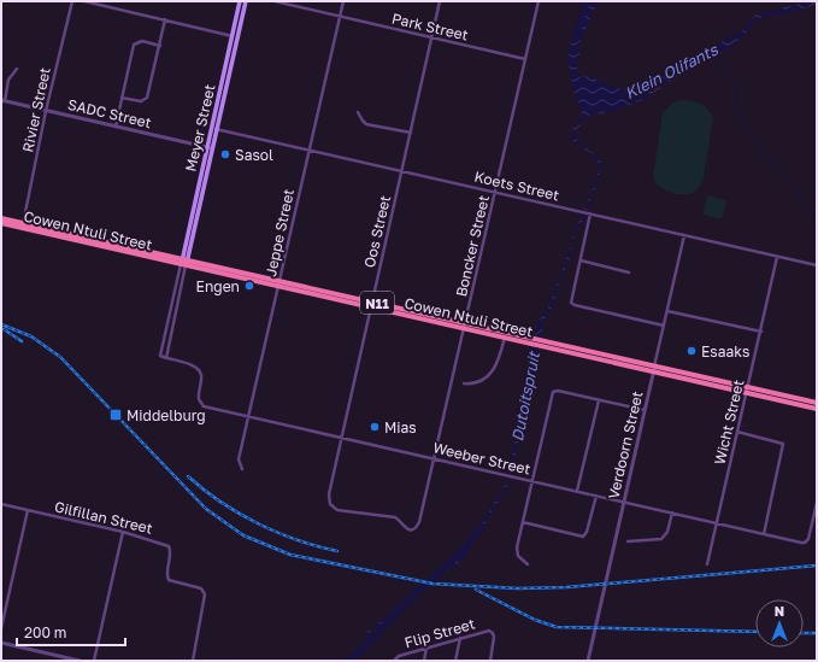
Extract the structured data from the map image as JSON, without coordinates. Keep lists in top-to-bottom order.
{
  "streets": {
    "highway": ["Cowen Ntuli Street", "N11"],
    "main road": ["Meyer Street"],
    "street": [
      "Park Street",
      "Rivier Street",
      "SADC Street",
      "Koets Street",
      "Oos Street",
      "Jeppe Street",
      "Boncker Street",
      "Wicht Street",
      "Verdoorn Street",
      "Weeber Street",
      "Gilfillan Street",
      "Flip Street"
    ]
  },
  "crossings": [
    ["Park Street", "Oos Street"],
    ["Park Street", "Jeppe Street"],
    ["Park Street", "Boncker Street"],
    ["Rivier Street", "SADC Street"],
    ["Rivier Street", "Cowen Ntuli Street"],
    ["SADC Street", "Meyer Street"],
    ["Meyer Street", "Koets Street"],
    ["Meyer Street", "Cowen Ntuli Street"],
    ["Meyer Street", "Weeber Street"],
    ["Koets Street", "Oos Street"],
    ["Koets Street", "Jeppe Street"],
    ["Koets Street", "Boncker Street"],
    ["Koets Street", "Wicht Street"],
    ["Koets Street", "Verdoorn Street"],
    ["Cowen Ntuli Street", "Oos Street"],
    ["Cowen Ntuli Street", "Jeppe Street"],
    ["Cowen Ntuli Street", "Boncker Street"],
    ["Cowen Ntuli Street", "Wicht Street"],
    ["Cowen Ntuli Street", "Verdoorn Street"],
    ["Oos Street", "Boncker Street"],
    ["Oos Street", "Weeber Street"],
    ["Jeppe Street", "Weeber Street"],
    ["Boncker Street", "Weeber Street"],
    ["Wicht Street", "Weeber Street"],
    ["Verdoorn Street", "Weeber Street"]
  ],
  "water": ["Klein Olifants", "Dutoitspruit"],
  "places": {
    "other": [
      "Sasol",
      "Engen",
      "Esaaks",
      "Mias"
    ],
    "transit": ["Middelburg"]
  },
  "scale_bar": "200 m",
  "north": "top"
}
